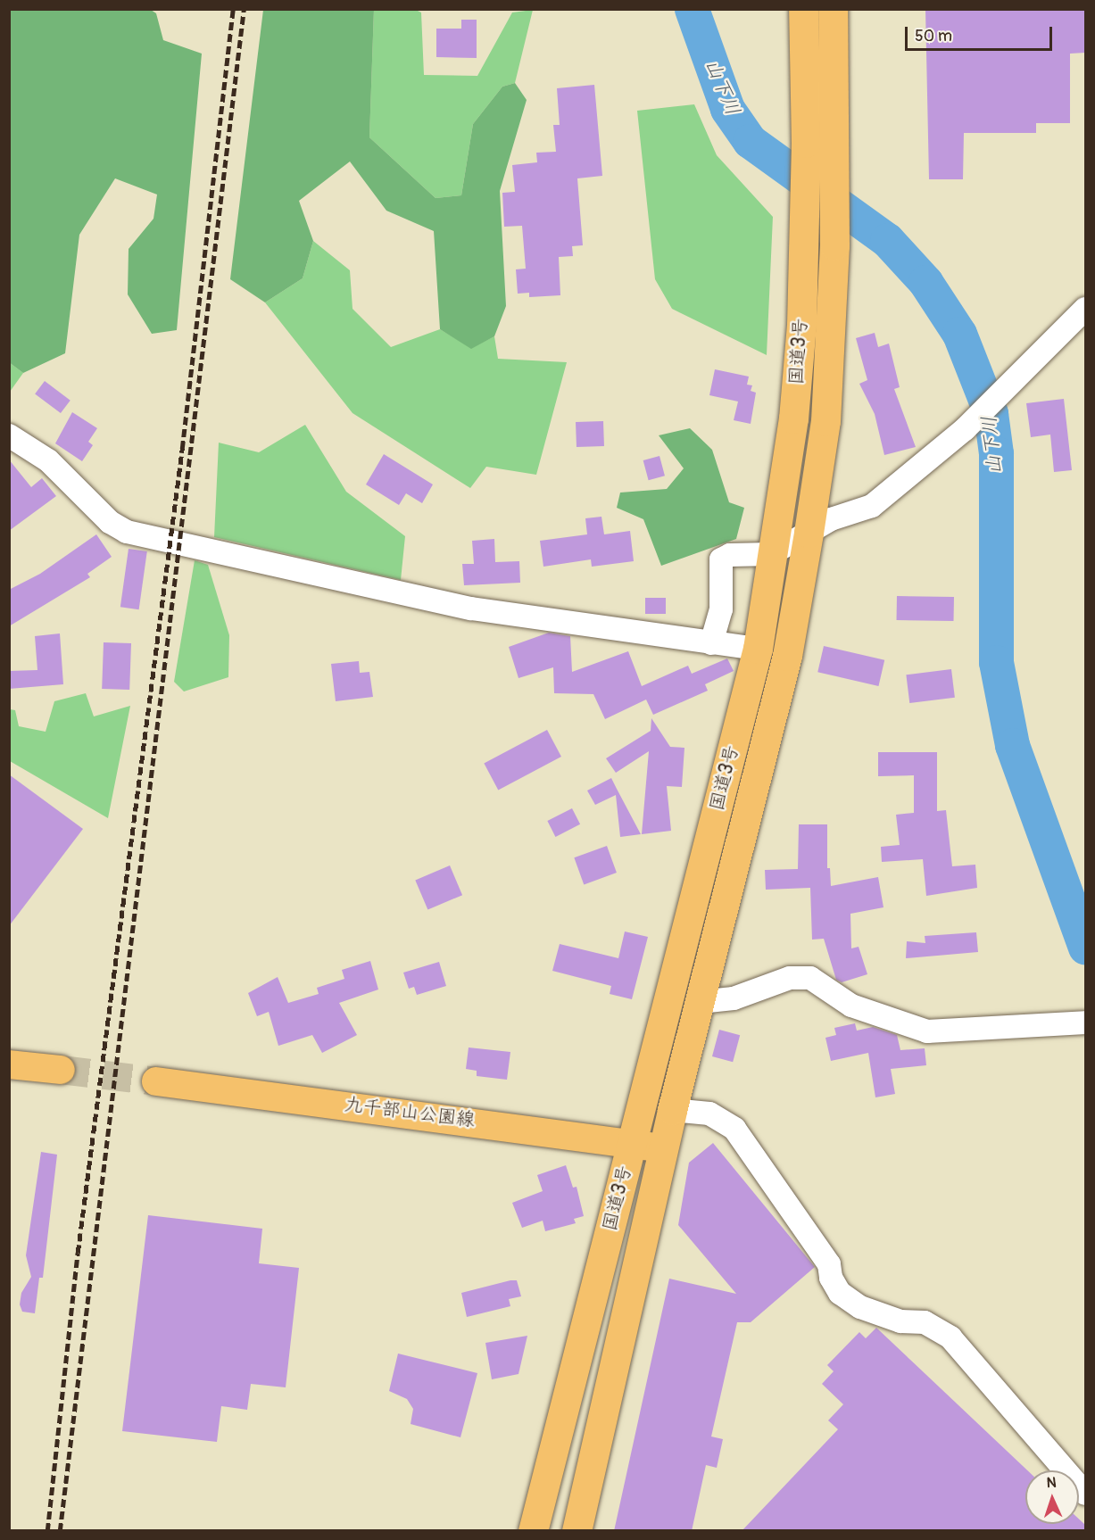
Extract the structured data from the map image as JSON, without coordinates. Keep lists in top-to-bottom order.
{
  "streets": {
    "highway": ["国道3号"],
    "main road": ["九千部山公園線"]
  },
  "crossings": [
    ["国道3号", "九千部山公園線"]
  ],
  "water": ["山下川"],
  "scale_bar": "50 m",
  "north": "top"
}
